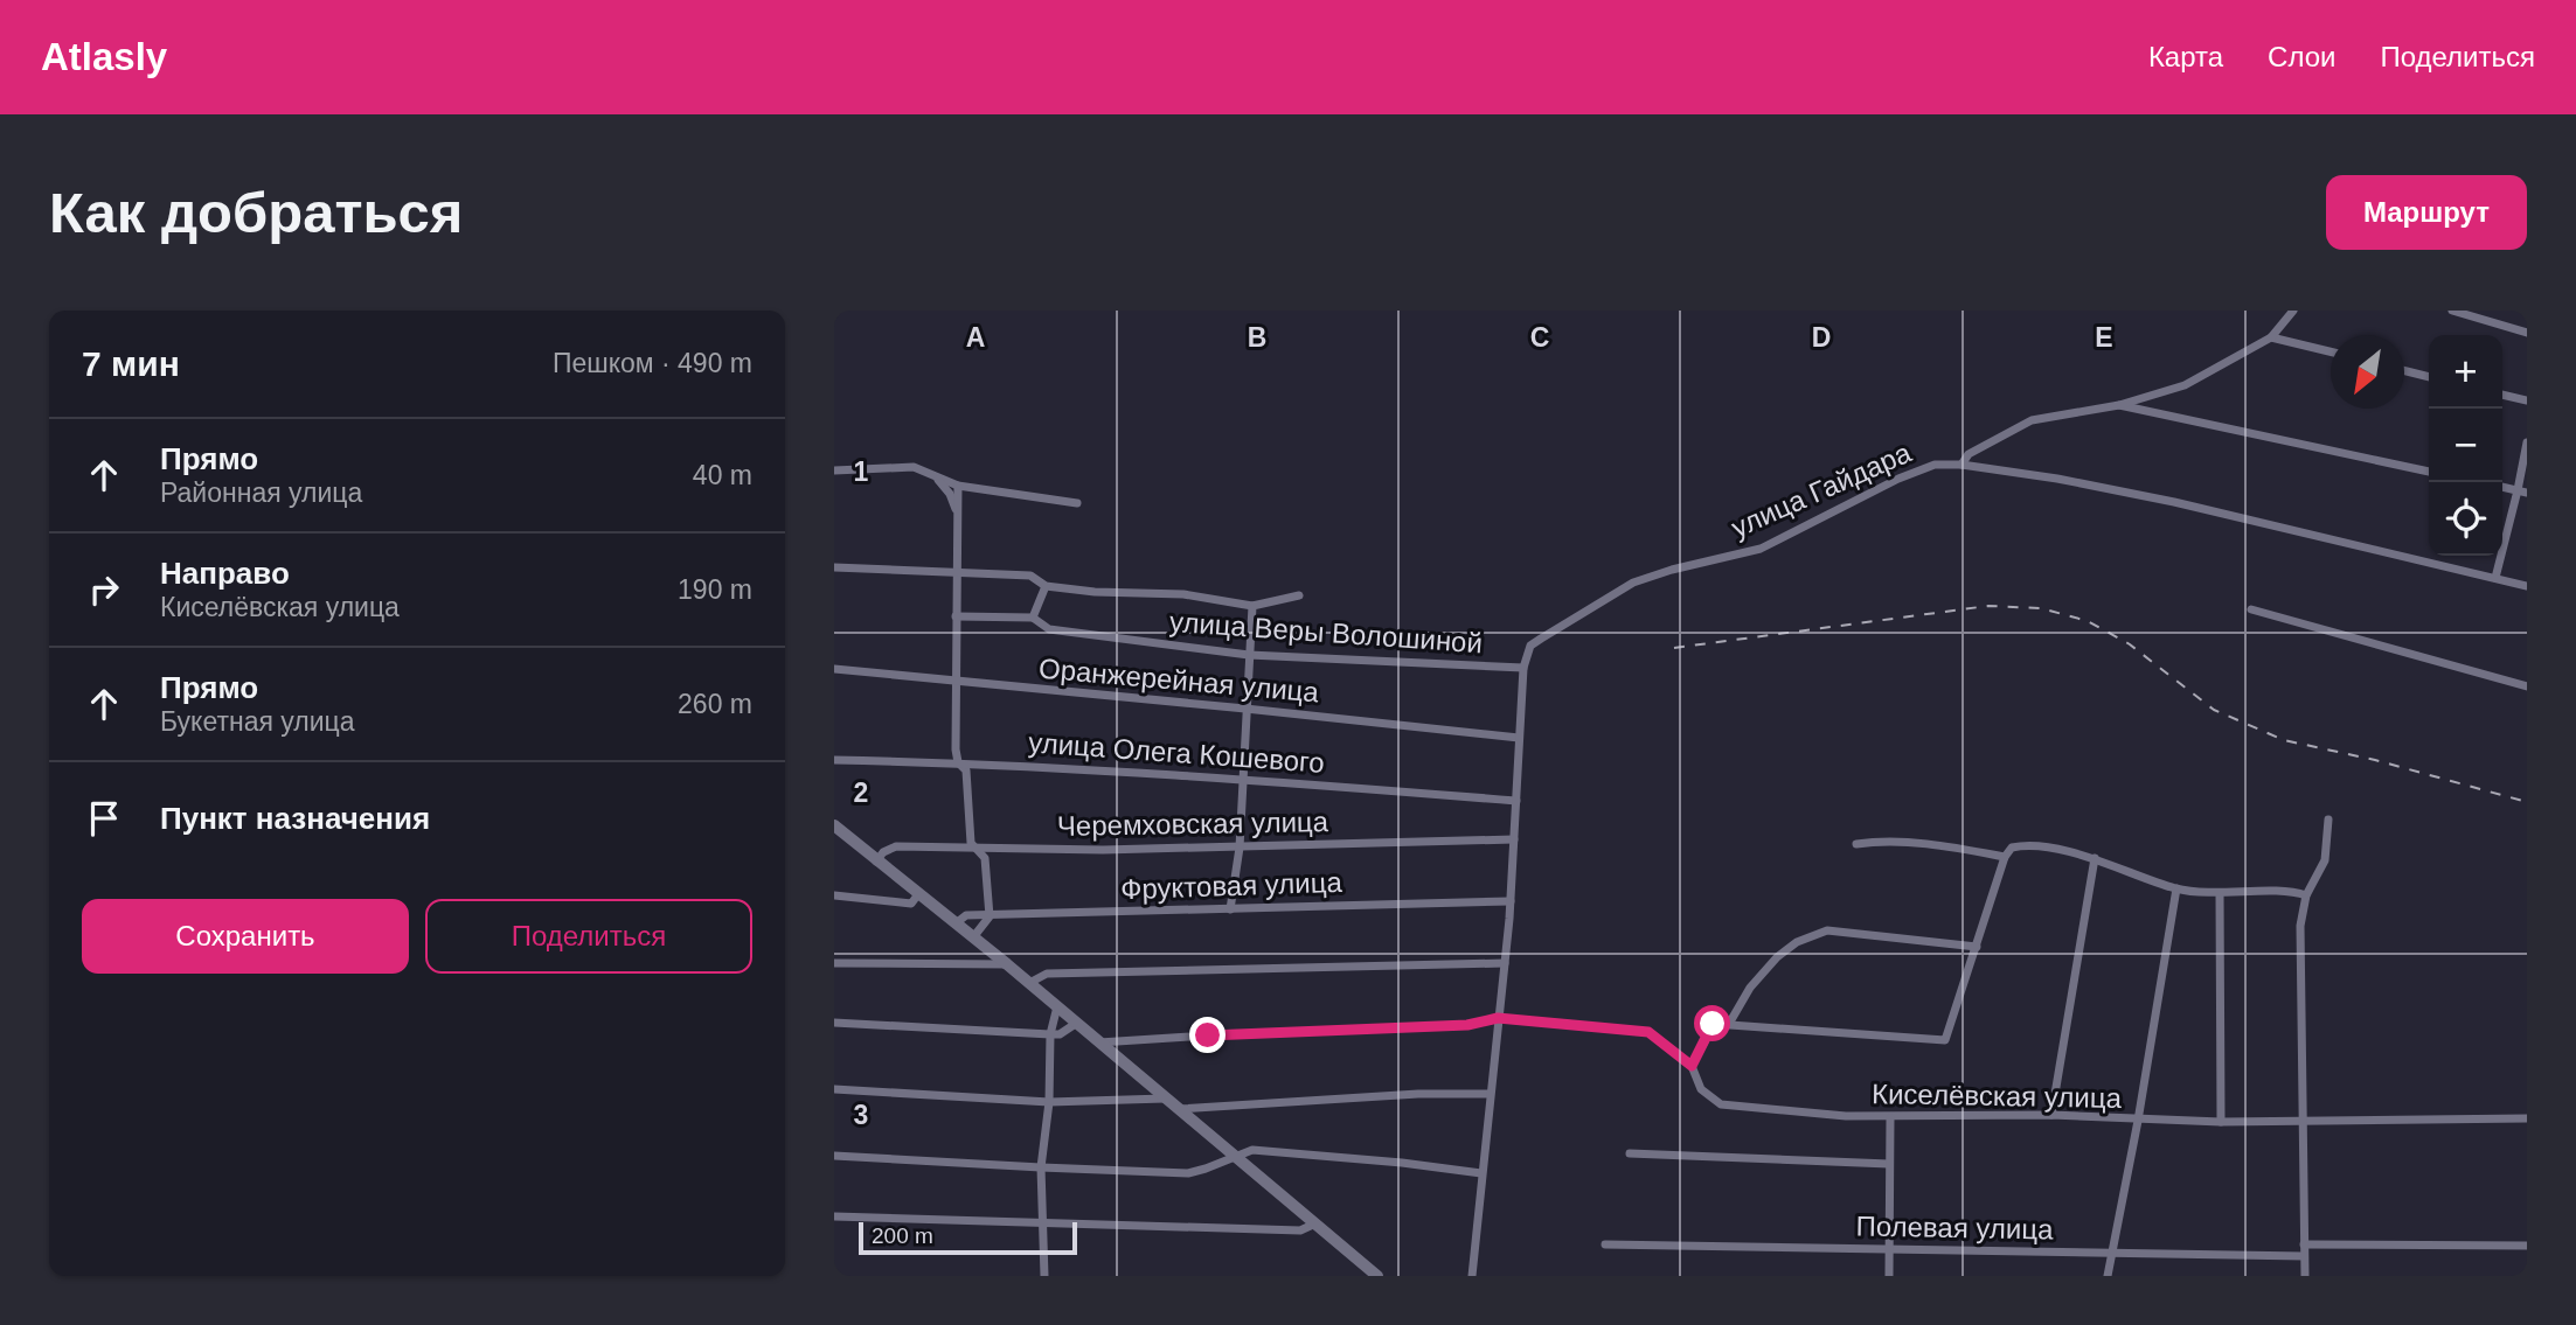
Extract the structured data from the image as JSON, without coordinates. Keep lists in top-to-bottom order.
{
  "streets": {
    "street": [
      "улица Гайдара",
      "улица Веры Волошиной",
      "Оранжерейная улица",
      "улица Олега Кошевого",
      "Черемховская улица",
      "Фруктовая улица",
      "Киселёвская улица",
      "Полевая улица"
    ]
  },
  "crossings": [
    ["улица Гайдара", "улица Веры Волошиной"]
  ],
  "scale_bar": "200 m",
  "north": "bottom left",
  "page": {
    "header": "Atlasly",
    "nav": ["Карта", "Слои", "Поделиться"],
    "buttons": [
      "Маршрут",
      ["Сохранить", "Поделиться"]
    ],
    "title": "Как добраться",
    "heading": ["7 мин", "Пешком · 490 m"],
    "map_buttons": ["+", "−"],
    "list": [
      ["Прямо", "Районная улица", "40 m"],
      ["Направо", "Киселёвская улица", "190 m"],
      ["Прямо", "Букетная улица", "260 m"],
      "Пункт назначения"
    ],
    "scale": "200 m"
  },
  "grid": {
    "columns": [
      "A",
      "B",
      "C",
      "D",
      "E"
    ],
    "rows": ["1", "2", "3"]
  }
}
